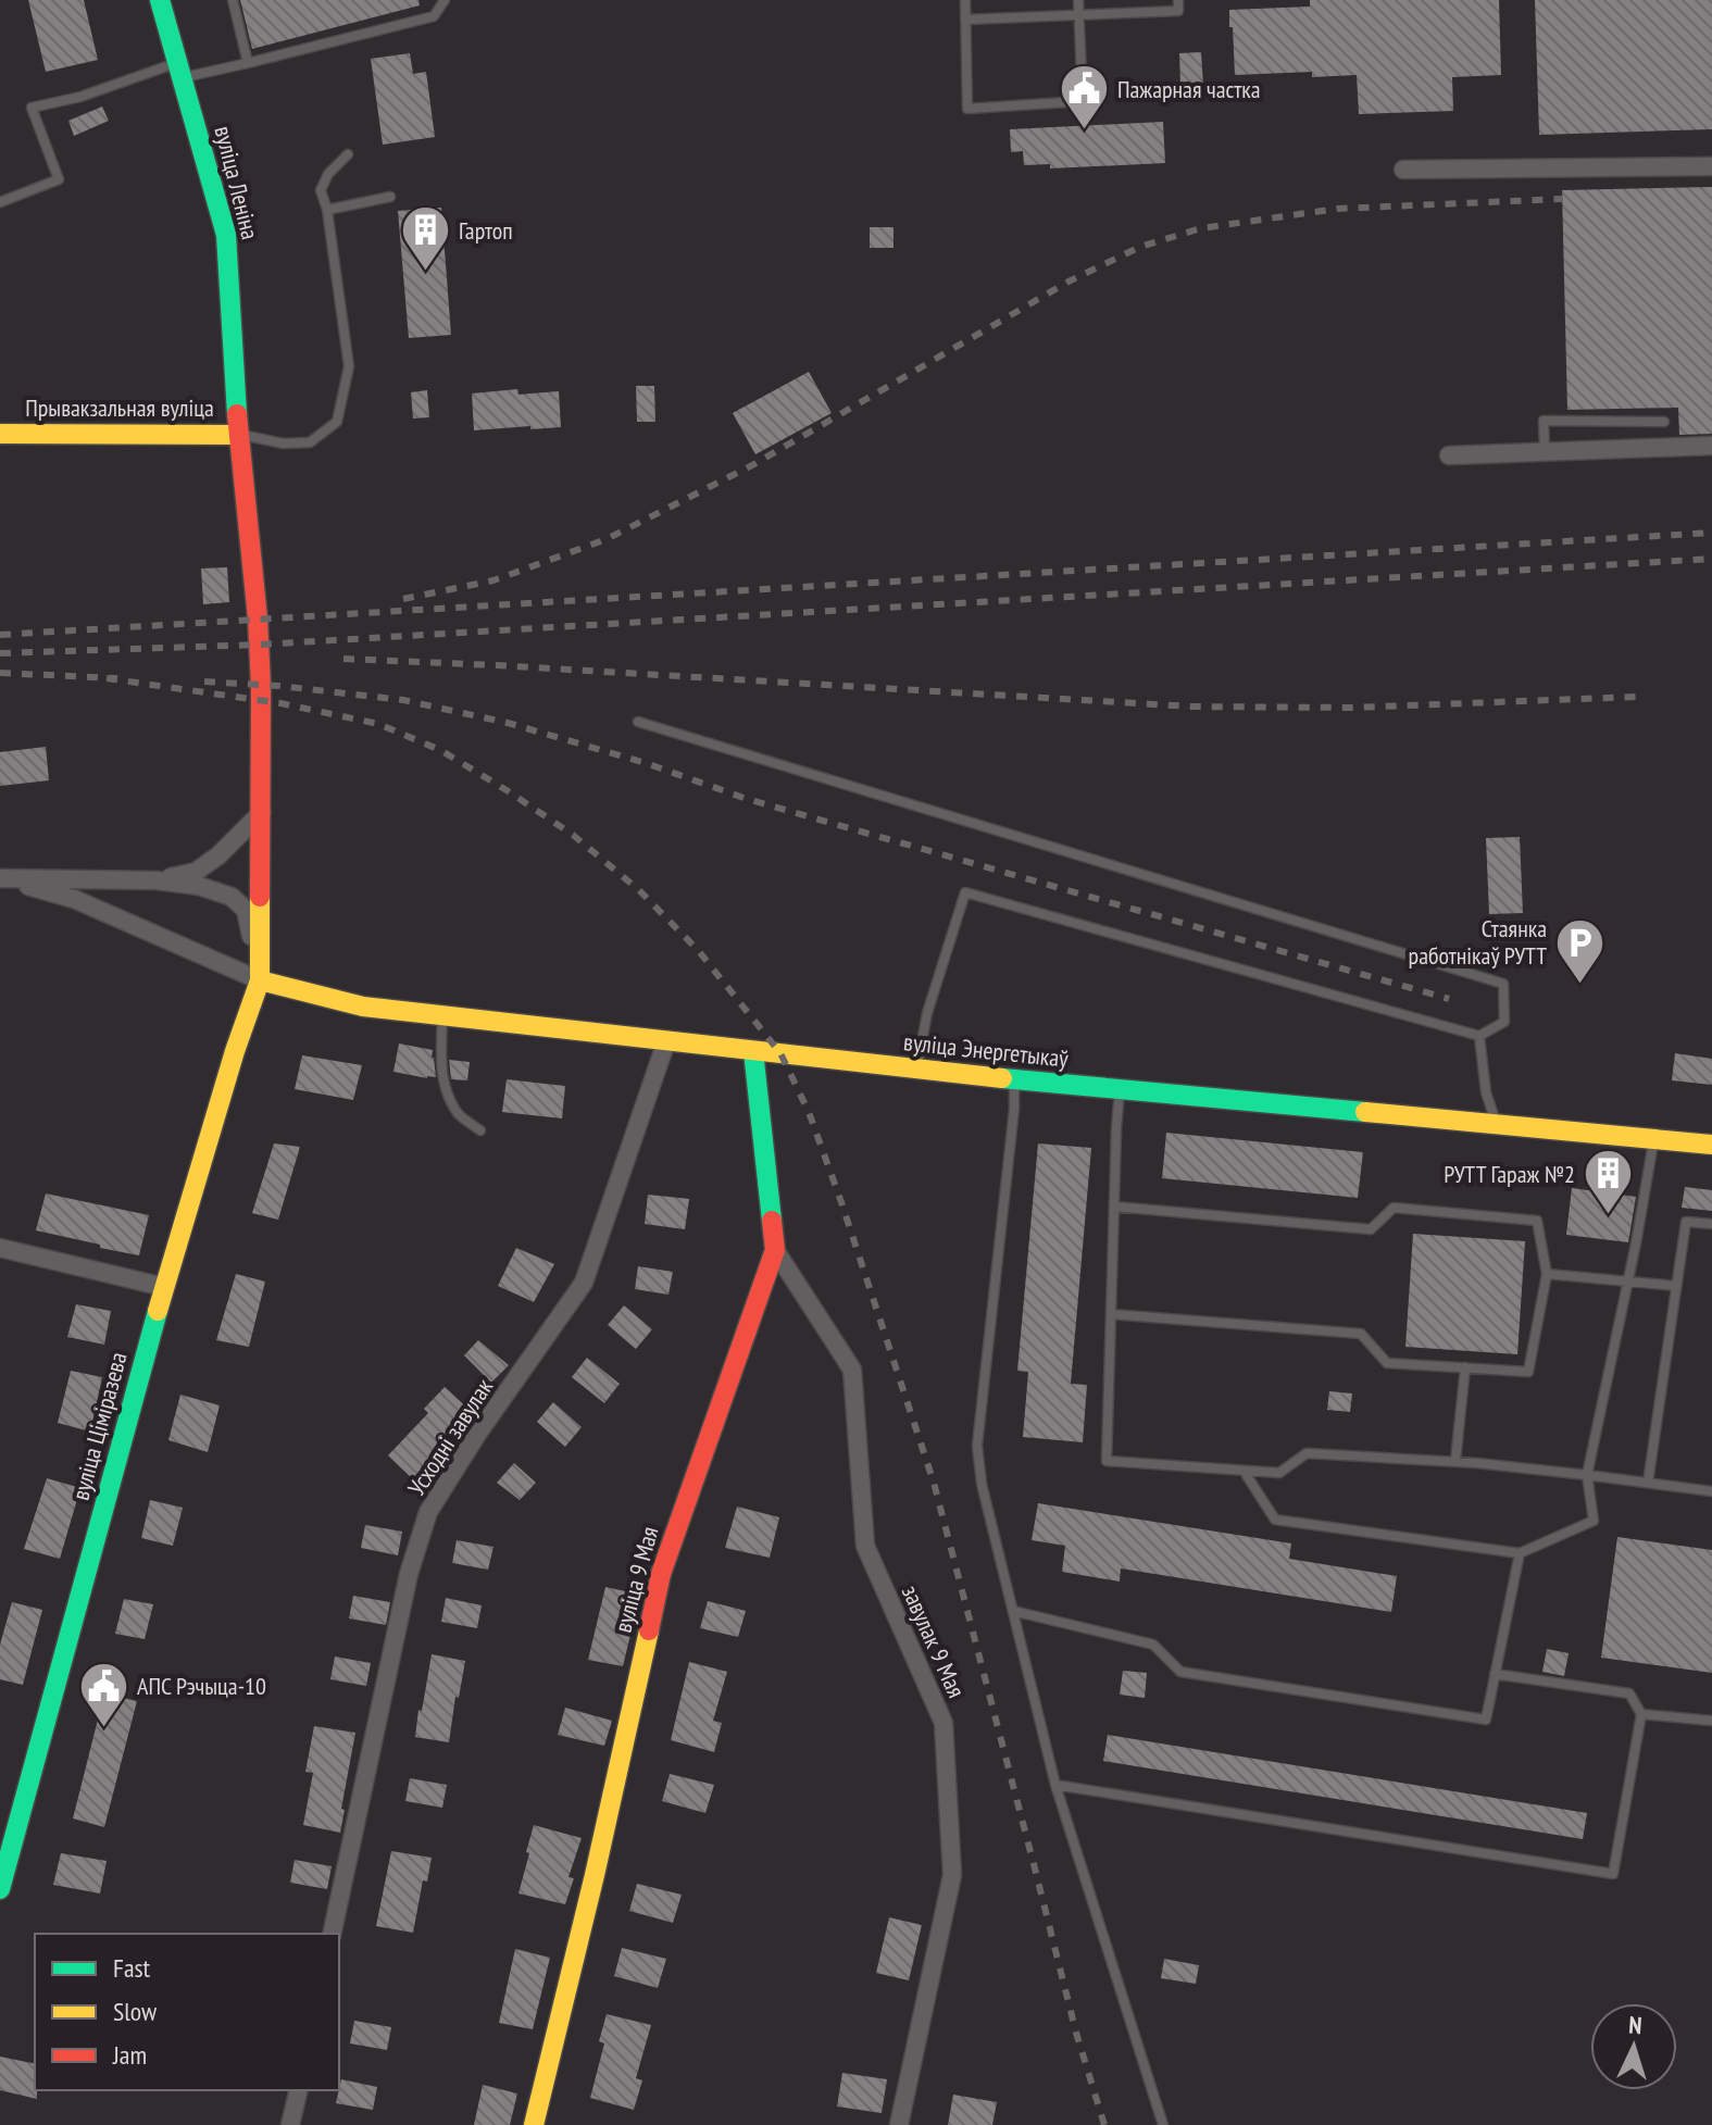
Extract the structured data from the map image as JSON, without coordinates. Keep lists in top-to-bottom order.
{
  "streets": {
    "street": [
      "вуліца Леніна",
      "Прывакзальная вуліца",
      "вуліца Энергетыкаў",
      "вуліца Ціміразева",
      "Усходні завулак",
      "вуліца 9 Мая",
      "завулак 9 Мая"
    ]
  },
  "crossings": [
    ["вуліца Леніна", "Прывакзальная вуліца"],
    ["вуліца Леніна", "вуліца Ціміразева"],
    ["вуліца Энергетыкаў", "вуліца Ціміразева"],
    ["вуліца Энергетыкаў", "Усходні завулак"],
    ["вуліца Энергетыкаў", "вуліца 9 Мая"],
    ["вуліца 9 Мая", "завулак 9 Мая"]
  ],
  "places": {
    "public building": ["Пажарная частка", "АПС Рэчыца-10"],
    "building": ["Гартоп", "РУТТ Гараж №2"],
    "parking": ["Стаянка работнікаў РУТТ"]
  },
  "legend": ["Fast", "Slow", "Jam"],
  "north": "top"
}
